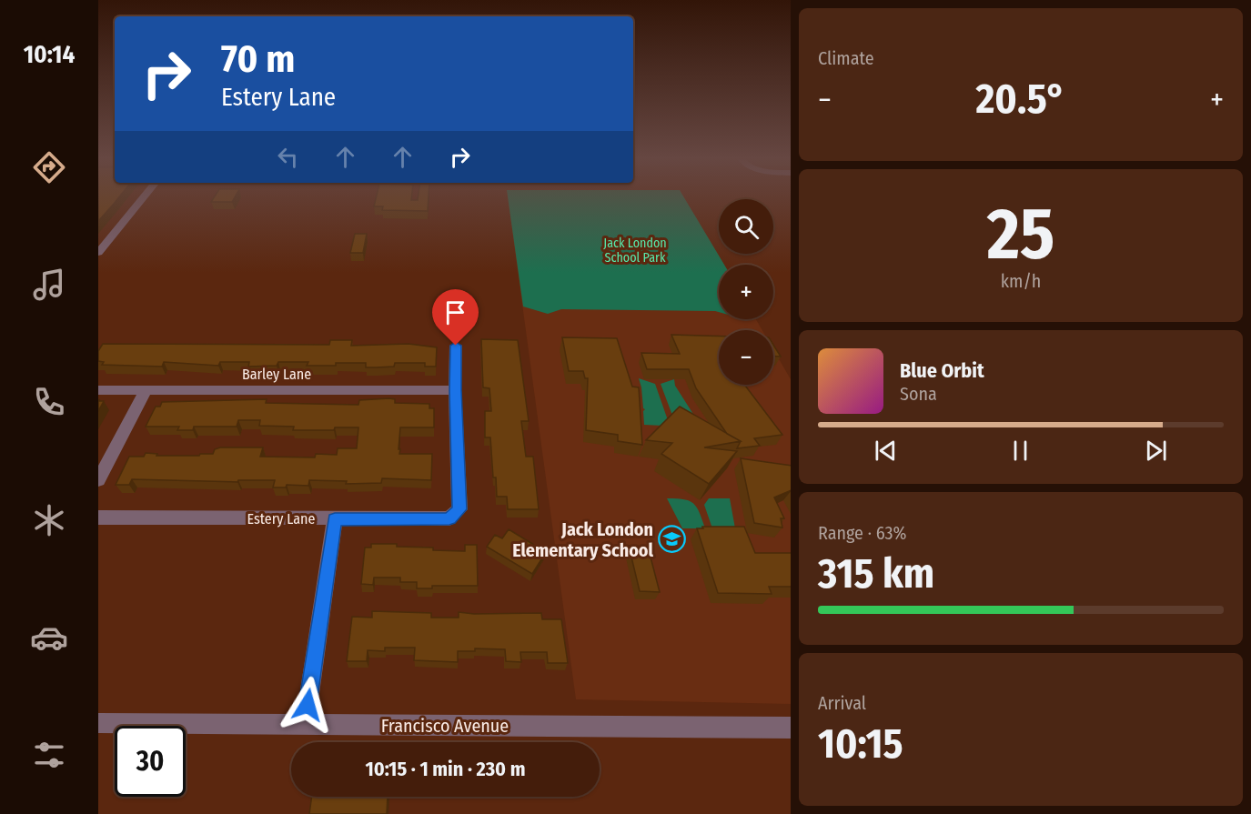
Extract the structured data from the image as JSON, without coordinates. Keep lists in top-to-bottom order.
{
  "streets": {
    "street": ["Barley Lane", "Estery Lane", "Francisco Avenue"]
  },
  "crossings": [
    ["Barley Lane", "Estery Lane"]
  ],
  "parks": ["Jack London School Park"],
  "places": {
    "school or university": ["Jack London Elementary School"]
  },
  "page": {
    "tabs": "10:14",
    "tile": [
      "Climate",
      ["25", "km/h"],
      ["Range · 63%", "315 km"],
      ["Arrival", "10:15"]
    ],
    "turn": ["70 m", "Estery Lane"],
    "heat": ["−", "20.5°", "+"],
    "map_buttons": ["+", "−"],
    "song": ["Blue Orbit", "Sona"],
    "limit": "30",
    "trip": "10:15 · 1 min · 230 m"
  }
}
